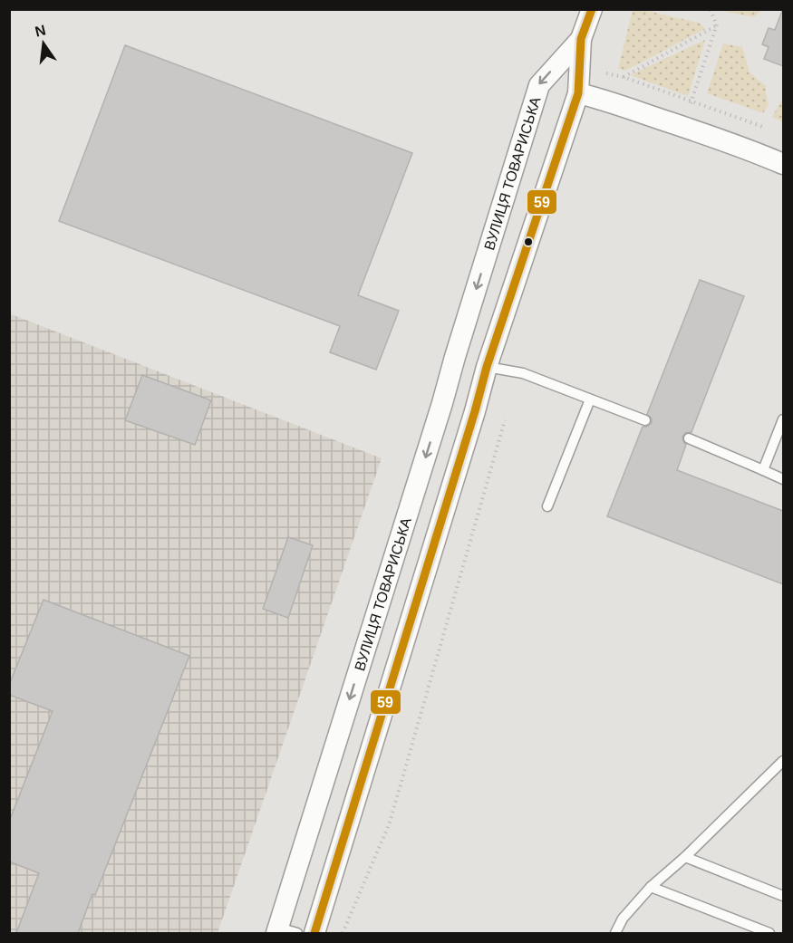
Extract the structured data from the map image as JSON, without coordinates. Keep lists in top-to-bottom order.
{
  "streets": {
    "street": ["ВУЛИЦЯ ТОВАРИСЬКА"]
  },
  "lines": ["transit line 59"],
  "north": "top"
}
